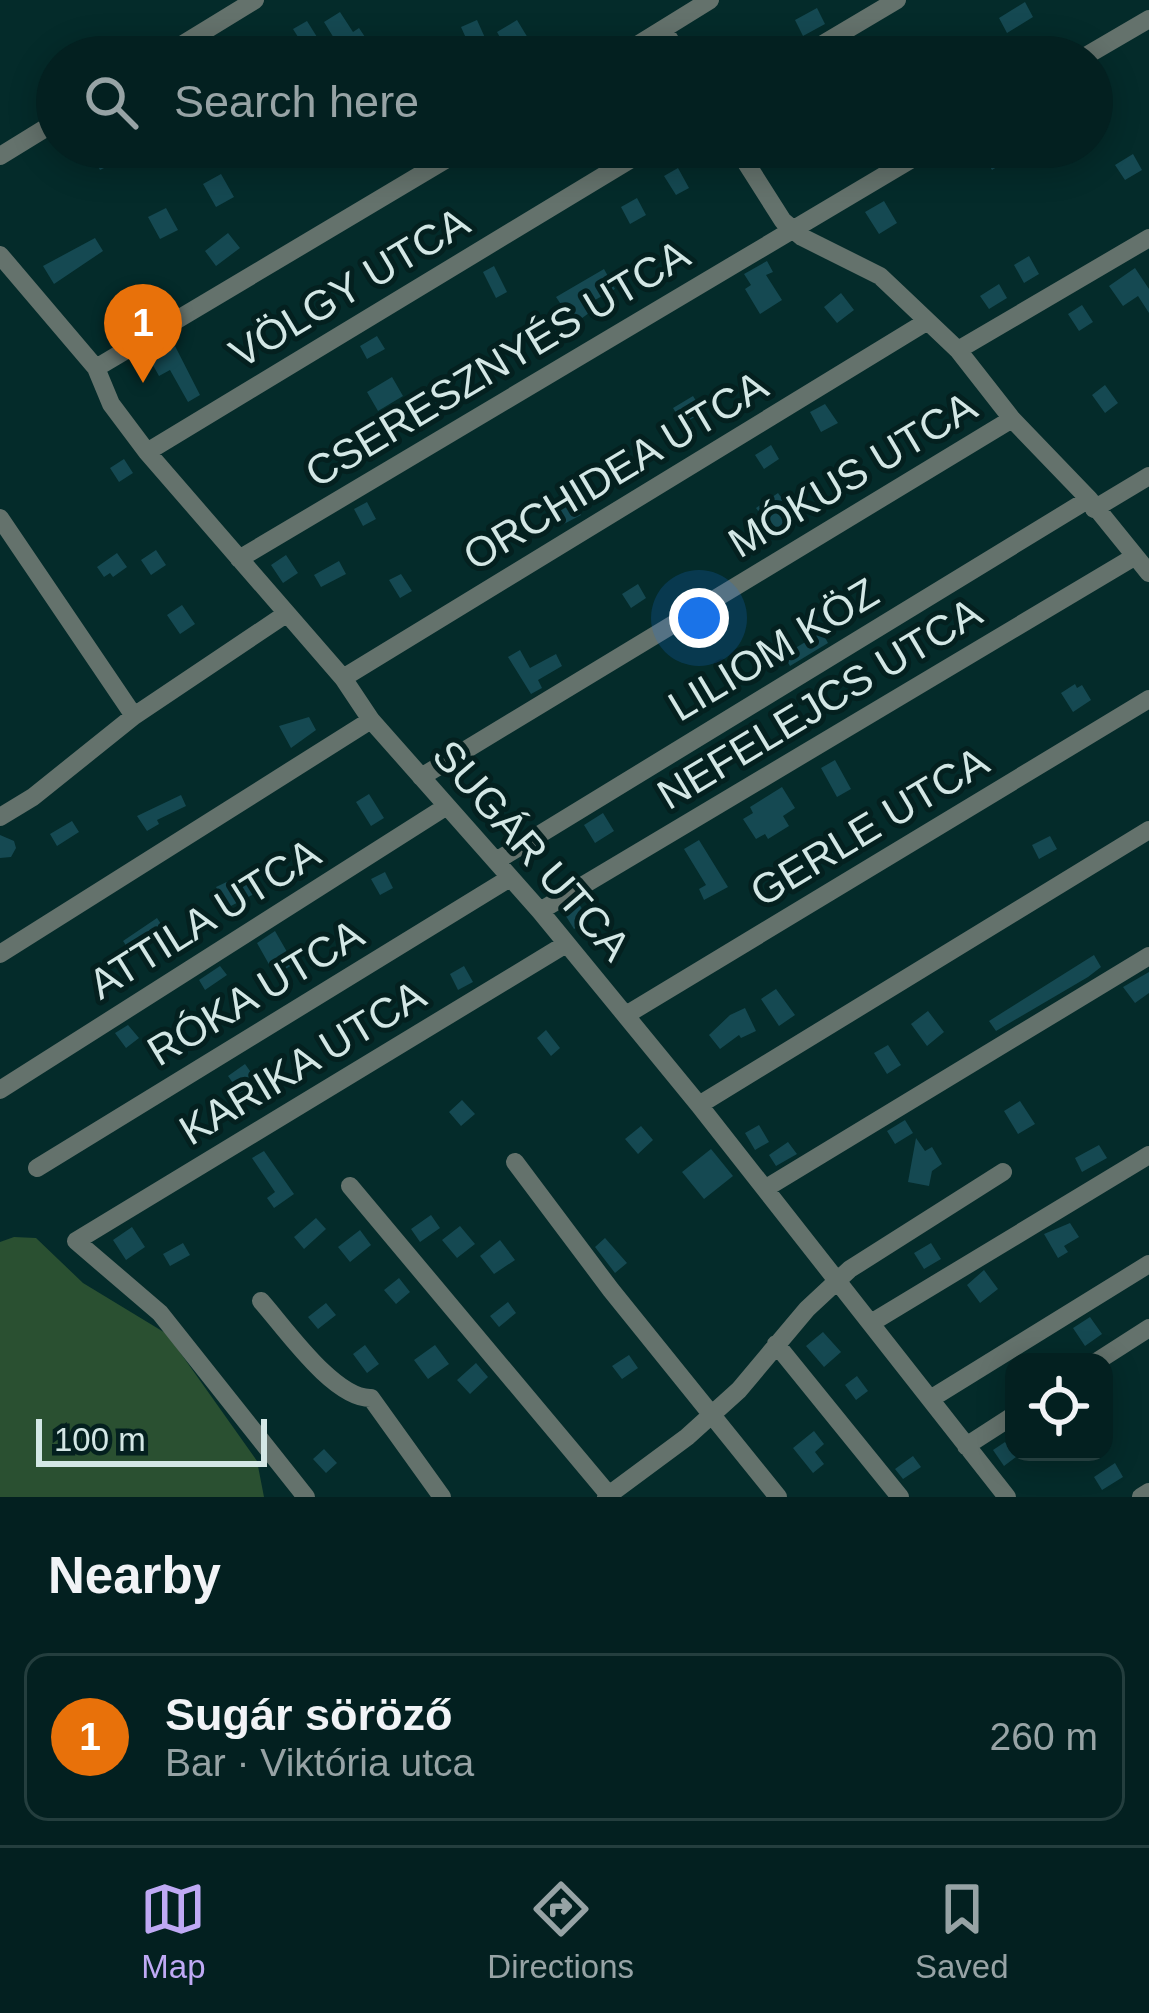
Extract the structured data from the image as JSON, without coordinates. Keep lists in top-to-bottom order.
{
  "streets": {
    "street": [
      "VÖLGY UTCA",
      "CSERESZNYÉS UTCA",
      "ORCHIDEA UTCA",
      "MÓKUS UTCA",
      "LILIOM KÖZ",
      "NEFELEJCS UTCA",
      "GERLE UTCA",
      "SUGÁR UTCA",
      "ATTILA UTCA",
      "RÓKA UTCA",
      "KARIKA UTCA"
    ]
  },
  "crossings": [
    ["VÖLGY UTCA", "SUGÁR UTCA"],
    ["CSERESZNYÉS UTCA", "SUGÁR UTCA"],
    ["ORCHIDEA UTCA", "SUGÁR UTCA"],
    ["MÓKUS UTCA", "SUGÁR UTCA"],
    ["LILIOM KÖZ", "SUGÁR UTCA"],
    ["NEFELEJCS UTCA", "SUGÁR UTCA"],
    ["GERLE UTCA", "SUGÁR UTCA"],
    ["SUGÁR UTCA", "ATTILA UTCA"],
    ["SUGÁR UTCA", "RÓKA UTCA"],
    ["SUGÁR UTCA", "KARIKA UTCA"]
  ],
  "scale_bar": "100 m",
  "page": {
    "search": "Search here",
    "pins": "1",
    "scale": "100 m",
    "heading": "Nearby",
    "list": [
      {
        "mark": "1",
        "name": "Sugár söröző",
        "note": "Bar · Viktória utca",
        "value": "260 m"
      }
    ],
    "nav": ["Map", "Directions", "Saved"]
  }
}
